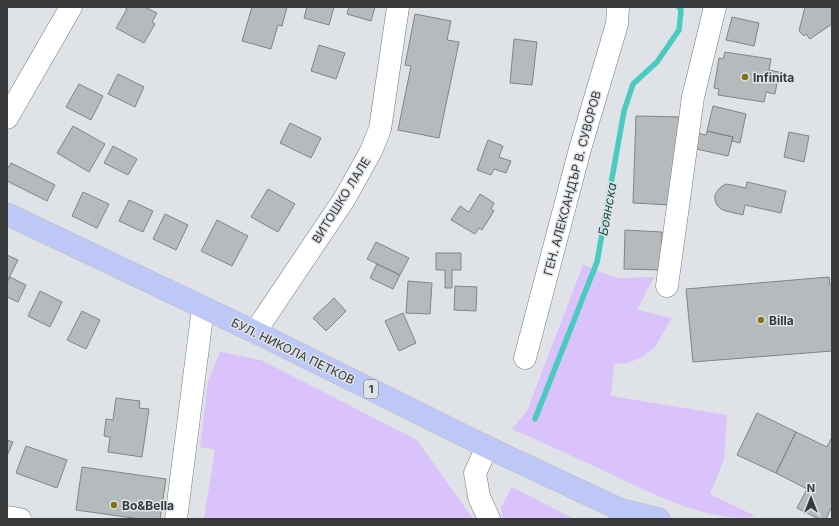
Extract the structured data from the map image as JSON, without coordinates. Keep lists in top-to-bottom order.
{
  "streets": {
    "highway": ["БУЛ. НИКОЛА ПЕТКОВ", "1"],
    "street": ["ГЕН. АЛЕКСАНДЪР В. СУВОРОВ", "ВИТОШКО ЛАЛЕ"]
  },
  "crossings": [
    ["ВИТОШКО ЛАЛЕ", "БУЛ. НИКОЛА ПЕТКОВ"]
  ],
  "water": ["Боянска"],
  "places": ["Infinita", "Billa", "Bo&Bella"],
  "north": "top"
}
